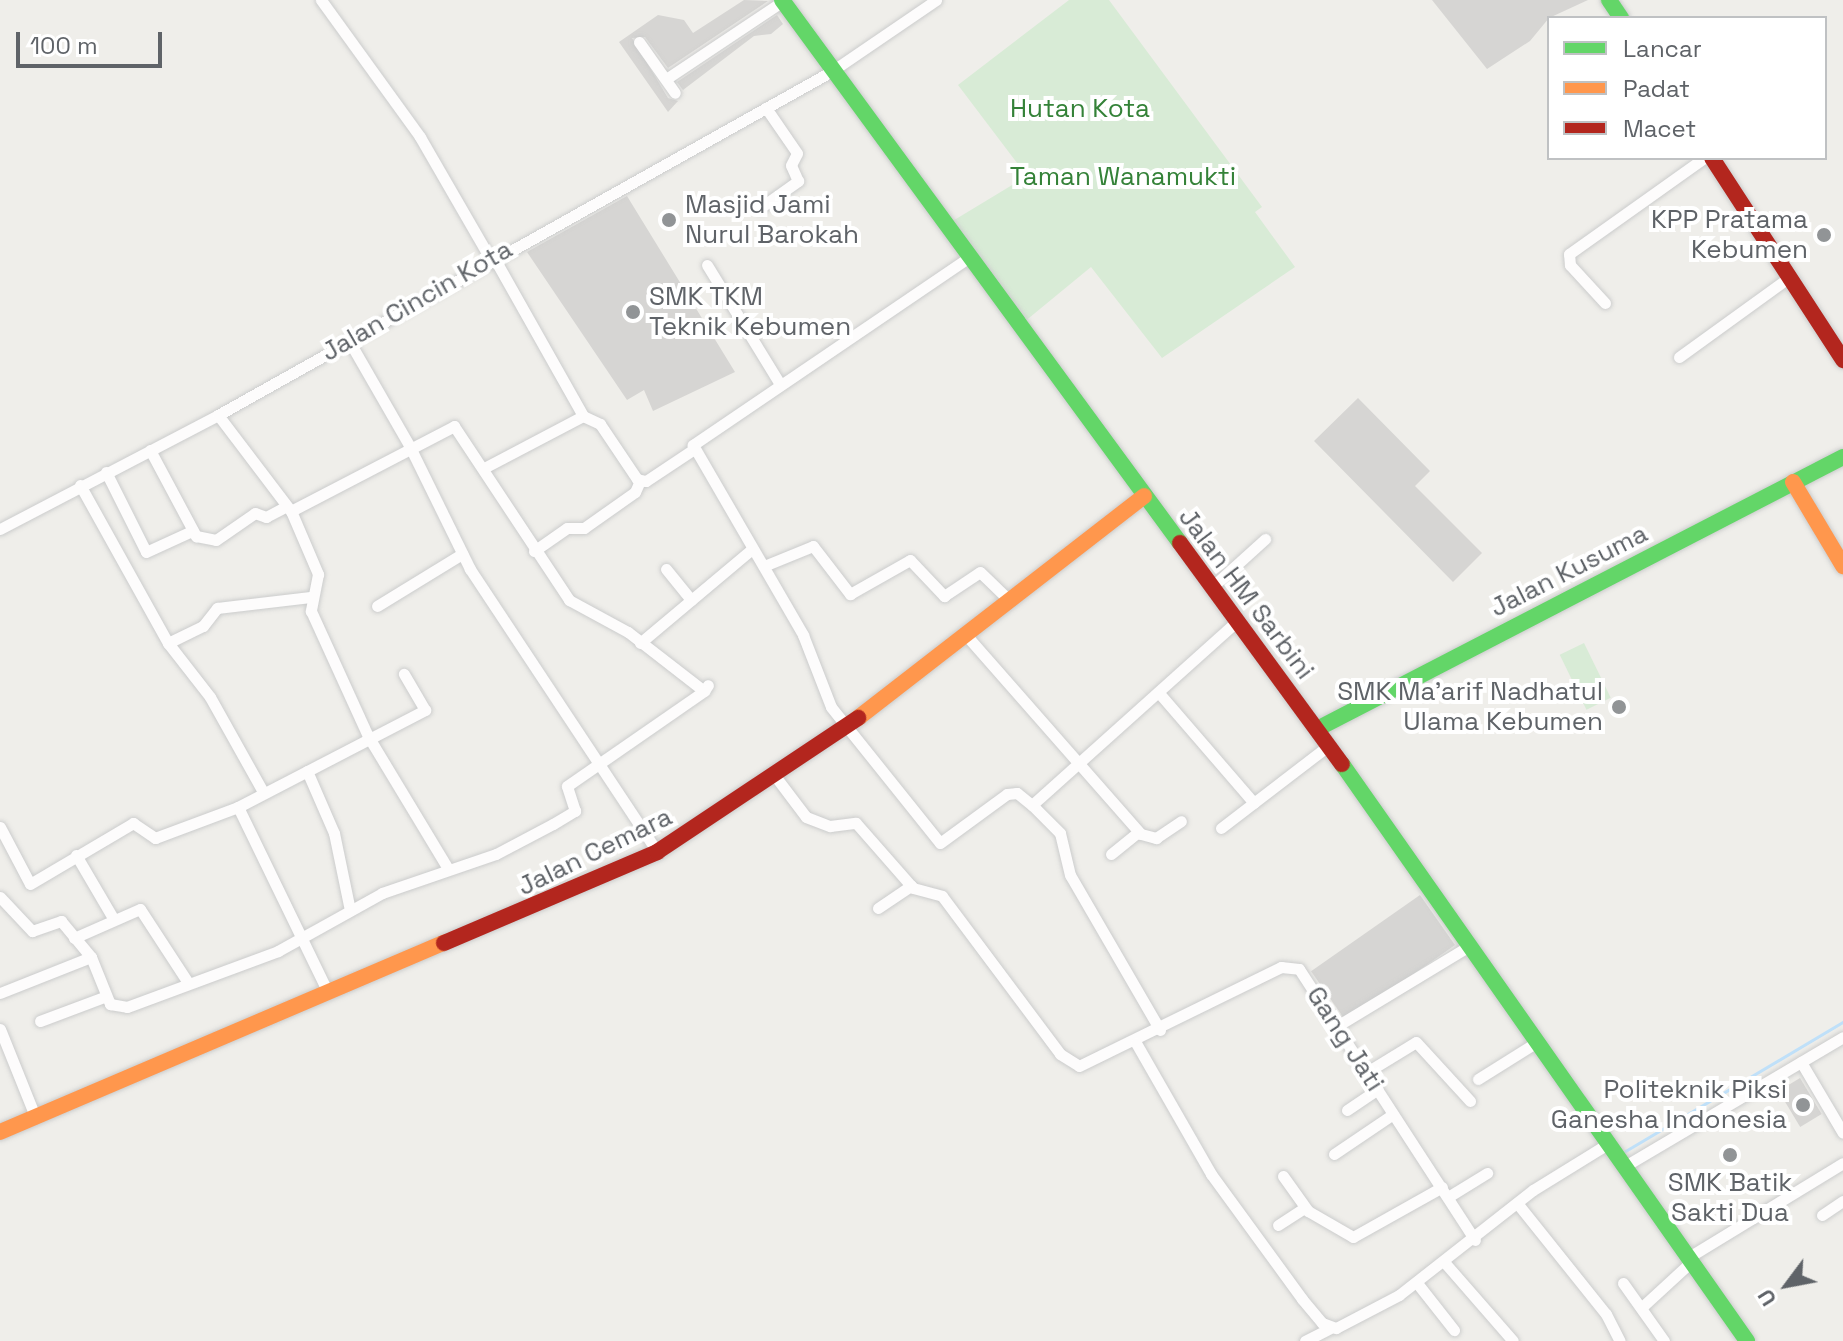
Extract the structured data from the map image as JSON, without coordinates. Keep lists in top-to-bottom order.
{
  "streets": {
    "main road": ["Jalan Kusuma", "Jalan HM Sarbini", "Jalan Cemara"],
    "street": ["Jalan Cincin Kota", "Gang Jati"]
  },
  "crossings": [
    ["Jalan Cincin Kota", "Jalan HM Sarbini"],
    ["Jalan Kusuma", "Jalan HM Sarbini"],
    ["Jalan HM Sarbini", "Jalan Cemara"]
  ],
  "parks": ["Hutan Kota", "Taman Wanamukti"],
  "places": [
    "Masjid Jami Nurul Barokah",
    "KPP Pratama Kebumen",
    "SMK TKM Teknik Kebumen",
    "SMK Ma'arif Nadhatul Ulama Kebumen",
    "Politeknik Piksi Ganesha Indonesia",
    "SMK Batik Sakti Dua"
  ],
  "legend": ["Lancar", "Padat", "Macet"],
  "scale_bar": "100 m",
  "north": "bottom left"
}
